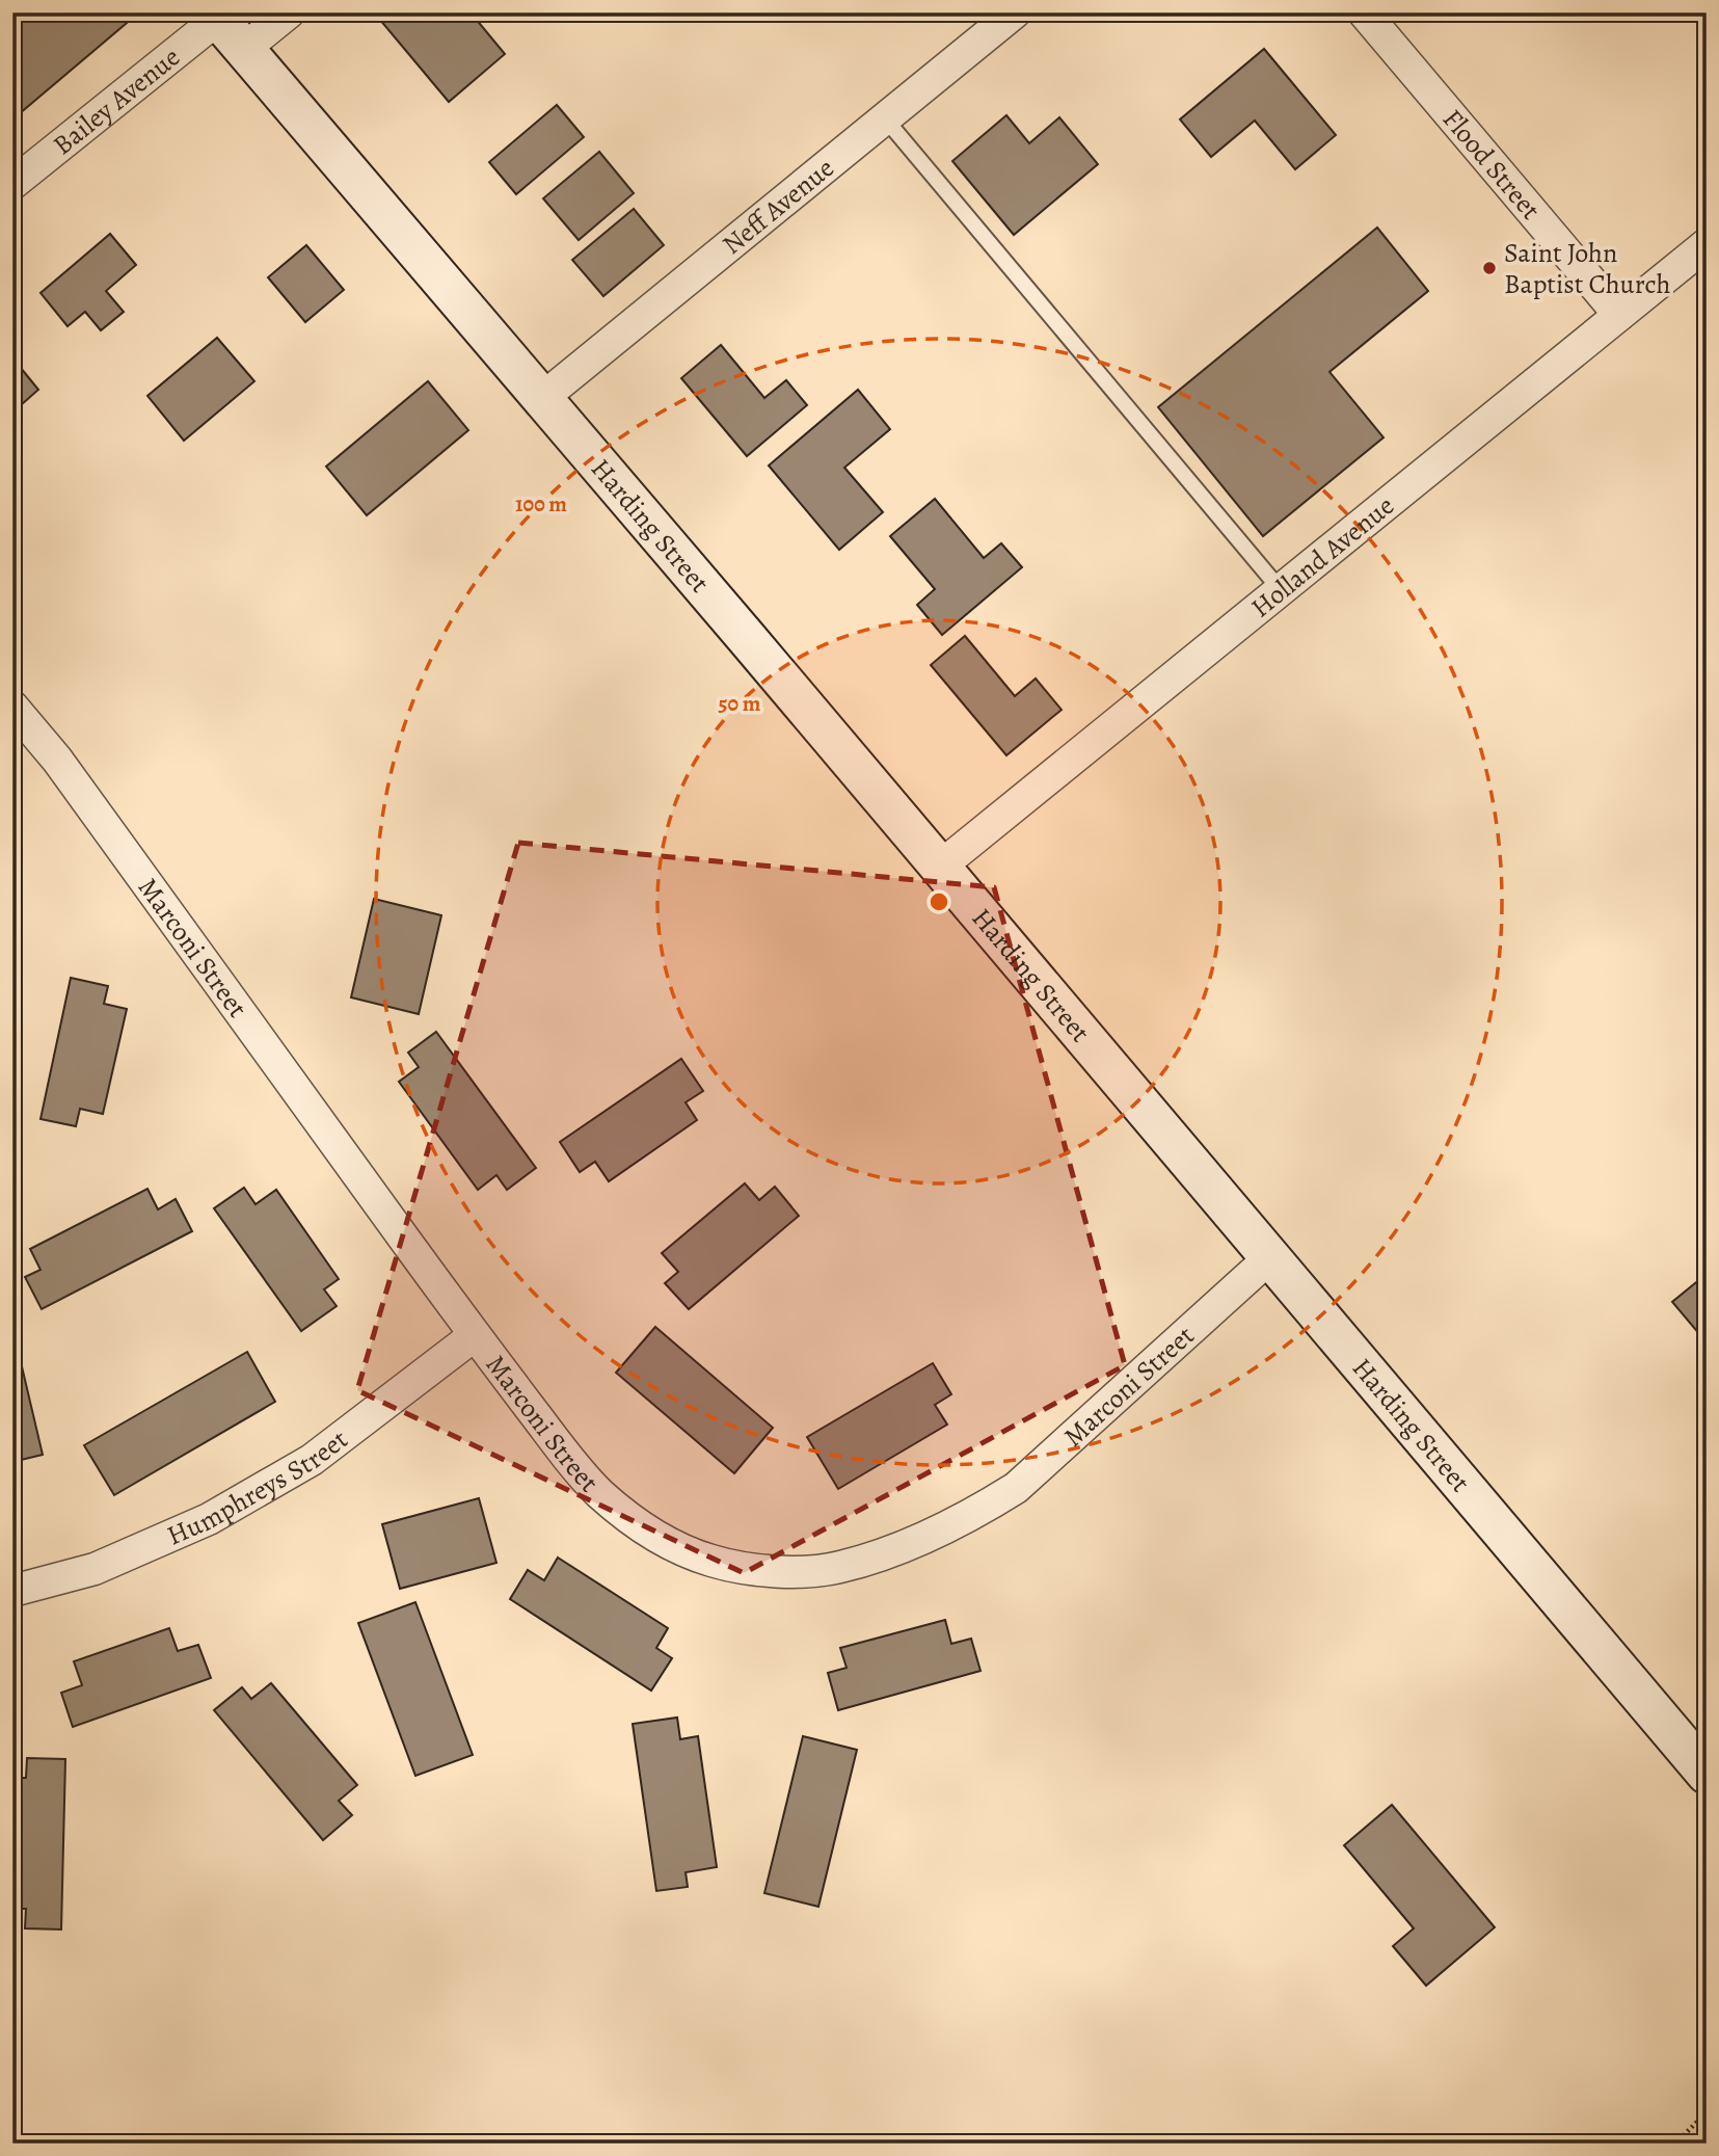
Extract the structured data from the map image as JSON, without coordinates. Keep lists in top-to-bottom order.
{
  "streets": {
    "street": [
      "Bailey Avenue",
      "Flood Street",
      "Neff Avenue",
      "Harding Street",
      "Holland Avenue",
      "Marconi Street",
      "Humphreys Street"
    ]
  },
  "crossings": [
    ["Bailey Avenue", "Harding Street"],
    ["Flood Street", "Holland Avenue"],
    ["Neff Avenue", "Harding Street"],
    ["Harding Street", "Holland Avenue"],
    ["Harding Street", "Marconi Street"],
    ["Marconi Street", "Humphreys Street"]
  ],
  "places": ["Saint John Baptist Church"],
  "rings": ["100 m", "50 m"]
}
